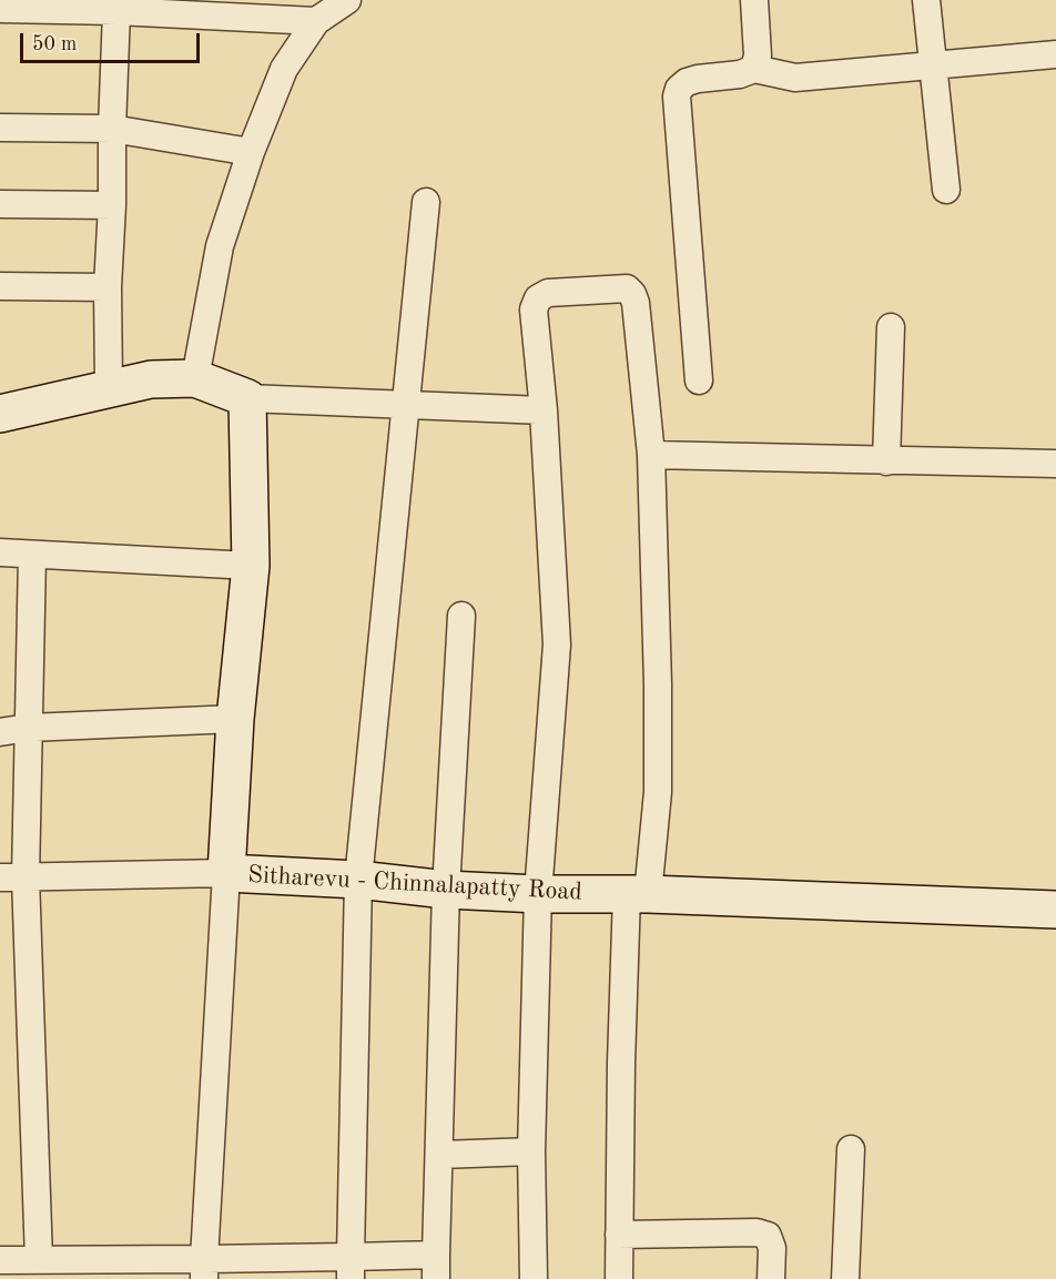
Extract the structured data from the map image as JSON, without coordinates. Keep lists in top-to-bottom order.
{
  "streets": {
    "main road": ["Sitharevu - Chinnalapatty Road"]
  },
  "scale_bar": "50 m"
}
